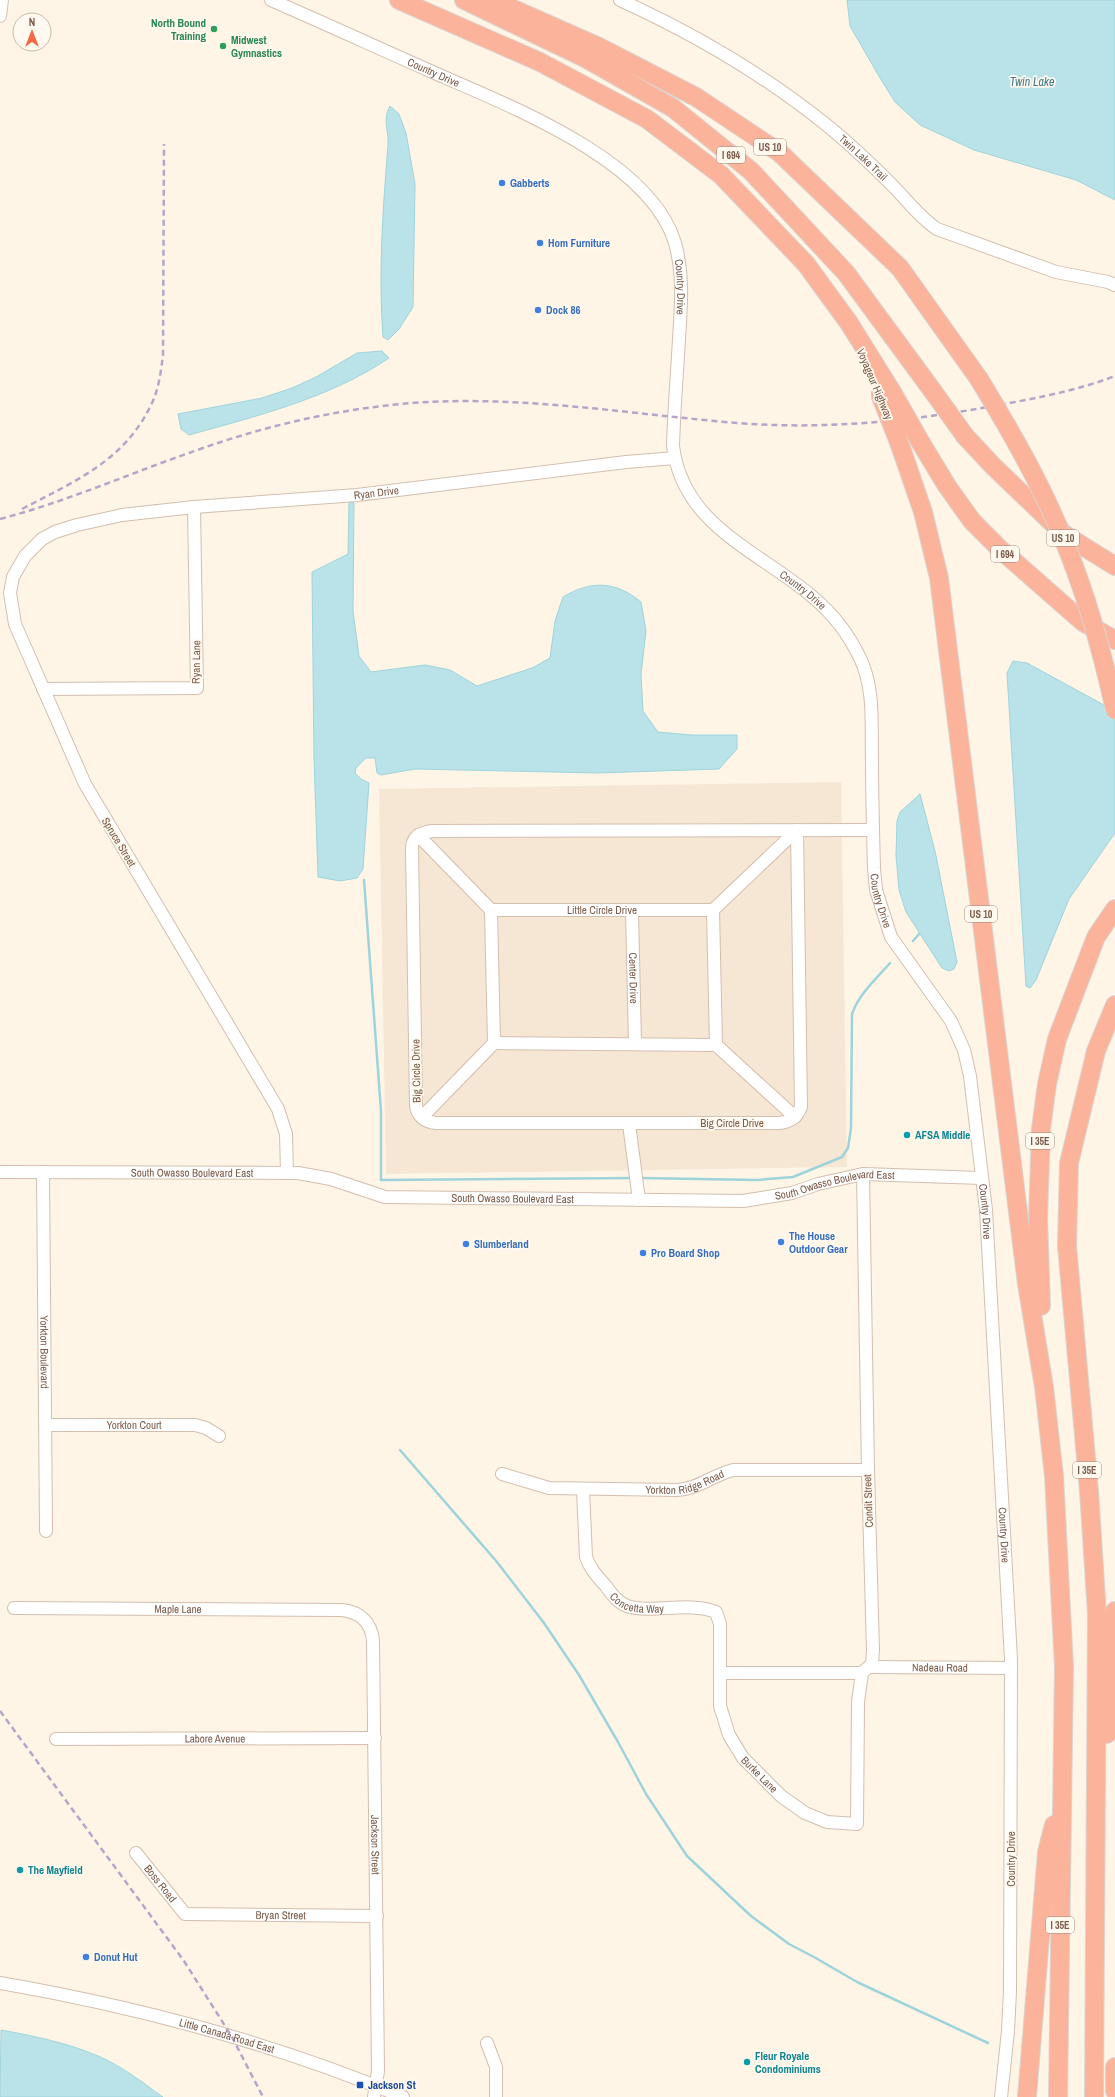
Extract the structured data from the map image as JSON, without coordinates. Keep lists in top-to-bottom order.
{
  "streets": {
    "highway": [
      "US 10",
      "I 694",
      "Voyageur Highway",
      "I 35E"
    ],
    "street": [
      "Country Drive",
      "Twin Lake Trail",
      "Ryan Drive",
      "Ryan Lane",
      "Spruce Street",
      "Little Circle Drive",
      "Center Drive",
      "Big Circle Drive",
      "South Owasso Boulevard East",
      "Yorkton Boulevard",
      "Yorkton Court",
      "Yorkton Ridge Road",
      "Condit Street",
      "Concetta Way",
      "Maple Lane",
      "Nadeau Road",
      "Labore Avenue",
      "Burke Lane",
      "Jackson Street",
      "Boss Road",
      "Bryan Street",
      "Little Canada Road East"
    ]
  },
  "crossings": [
    ["Country Drive", "Ryan Drive"],
    ["Country Drive", "South Owasso Boulevard East"],
    ["Country Drive", "Nadeau Road"],
    ["I 694", "Voyageur Highway"],
    ["Voyageur Highway", "I 35E"],
    ["Ryan Drive", "Ryan Lane"],
    ["Ryan Drive", "Spruce Street"],
    ["Ryan Lane", "Spruce Street"],
    ["Spruce Street", "South Owasso Boulevard East"],
    ["Little Circle Drive", "Center Drive"],
    ["South Owasso Boulevard East", "Yorkton Boulevard"],
    ["South Owasso Boulevard East", "Condit Street"],
    ["Yorkton Boulevard", "Yorkton Court"],
    ["Yorkton Ridge Road", "Condit Street"],
    ["Yorkton Ridge Road", "Concetta Way"],
    ["Condit Street", "Nadeau Road"],
    ["Condit Street", "Burke Lane"],
    ["Concetta Way", "Nadeau Road"],
    ["Concetta Way", "Burke Lane"],
    ["Maple Lane", "Jackson Street"],
    ["Nadeau Road", "Burke Lane"],
    ["Labore Avenue", "Jackson Street"],
    ["Jackson Street", "Bryan Street"],
    ["Jackson Street", "Little Canada Road East"],
    ["Boss Road", "Bryan Street"]
  ],
  "water": ["Twin Lake"],
  "places": {
    "other": [
      "North Bound Training",
      "Midwest Gymnastics",
      "Gabberts",
      "Hom Furniture",
      "Dock 86",
      "AFSA Middle",
      "The House Outdoor Gear",
      "Slumberland",
      "Pro Board Shop",
      "The Mayfield",
      "Donut Hut",
      "Fleur Royale Condominiums"
    ],
    "transit": ["Jackson St"]
  },
  "north": "top"
}
